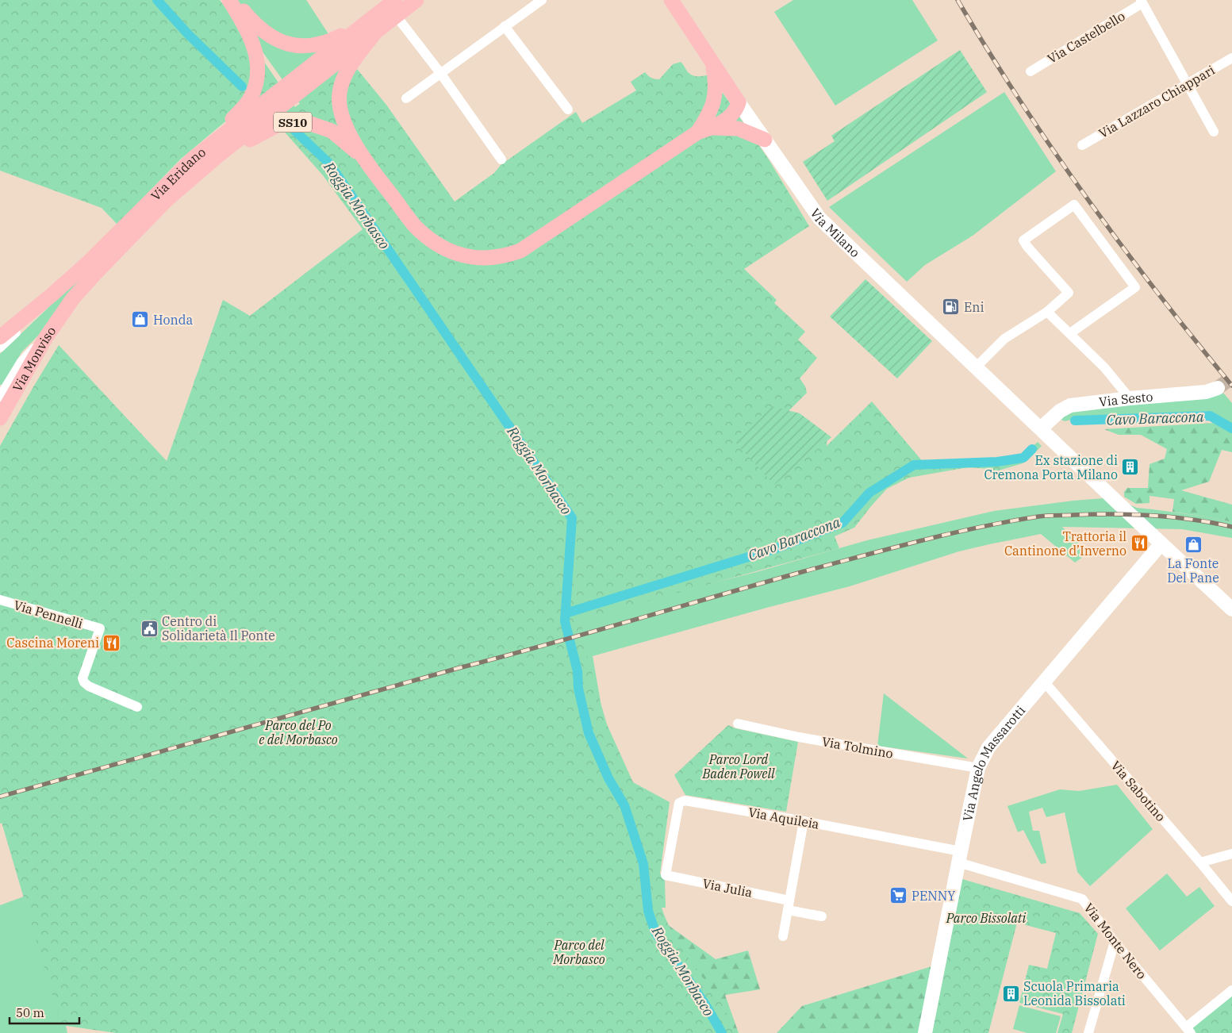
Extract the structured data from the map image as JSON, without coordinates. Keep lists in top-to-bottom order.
{
  "streets": {
    "main road": [
      "SS10",
      "Via Eridano",
      "Via Milano",
      "Via Monviso"
    ],
    "street": [
      "Via Castelbello",
      "Via Lazzaro Chiappari",
      "Via Sesto",
      "Via Pennelli",
      "Via Tolmino",
      "Via Angelo Massarotti",
      "Via Sabotino",
      "Via Aquileia",
      "Via Julia",
      "Via Monte Nero"
    ]
  },
  "crossings": [
    ["SS10", "Via Eridano"],
    ["Via Eridano", "Via Monviso"],
    ["Via Milano", "Via Sesto"],
    ["Via Milano", "Via Angelo Massarotti"],
    ["Via Tolmino", "Via Angelo Massarotti"],
    ["Via Angelo Massarotti", "Via Sabotino"],
    ["Via Angelo Massarotti", "Via Aquileia"],
    ["Via Angelo Massarotti", "Via Monte Nero"],
    ["Via Aquileia", "Via Julia"],
    ["Via Aquileia", "Via Monte Nero"]
  ],
  "water": ["Roggia Morbasco", "Cavo Baraccona"],
  "parks": [
    "Parco del Po e del Morbasco",
    "Parco Lord Baden Powell",
    "Parco Bissolati",
    "Parco del Morbasco"
  ],
  "places": {
    "fuel station": ["Eni"],
    "shop": ["Honda", "La Fonte Del Pane"],
    "building": ["Ex stazione di Cremona Porta Milano", "Scuola Primaria Leonida Bissolati"],
    "restaurant": ["Trattoria il Cantinone d’Inverno", "Cascina Moreni"],
    "public building": ["Centro di Solidarietà Il Ponte"],
    "supermarket": ["PENNY"]
  },
  "scale_bar": "50 m"
}
